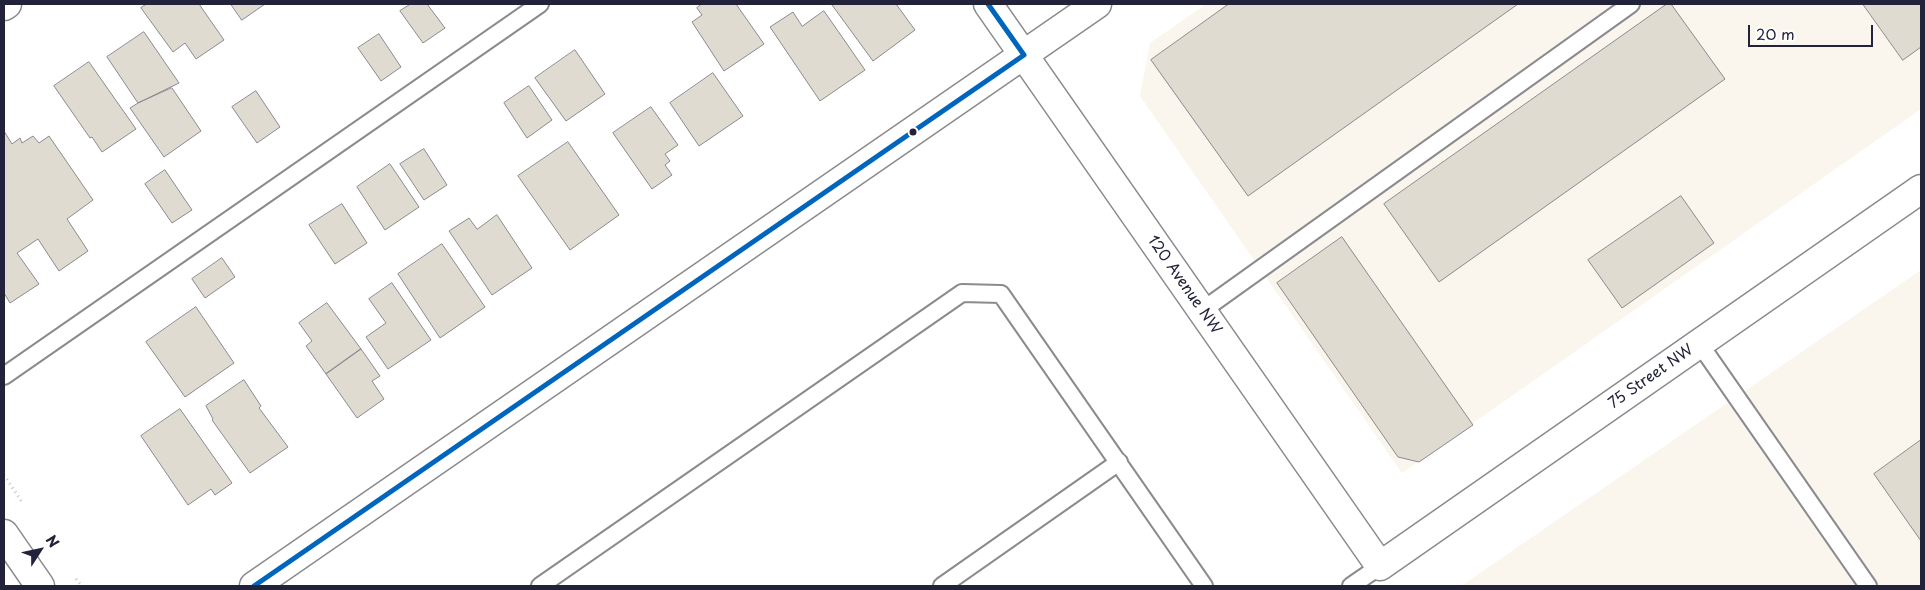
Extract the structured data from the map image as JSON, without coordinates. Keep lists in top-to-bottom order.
{
  "streets": {
    "street": ["120 Avenue NW", "75 Street NW"]
  },
  "crossings": [
    ["120 Avenue NW", "75 Street NW"]
  ],
  "scale_bar": "20 m",
  "north": "top right"
}
